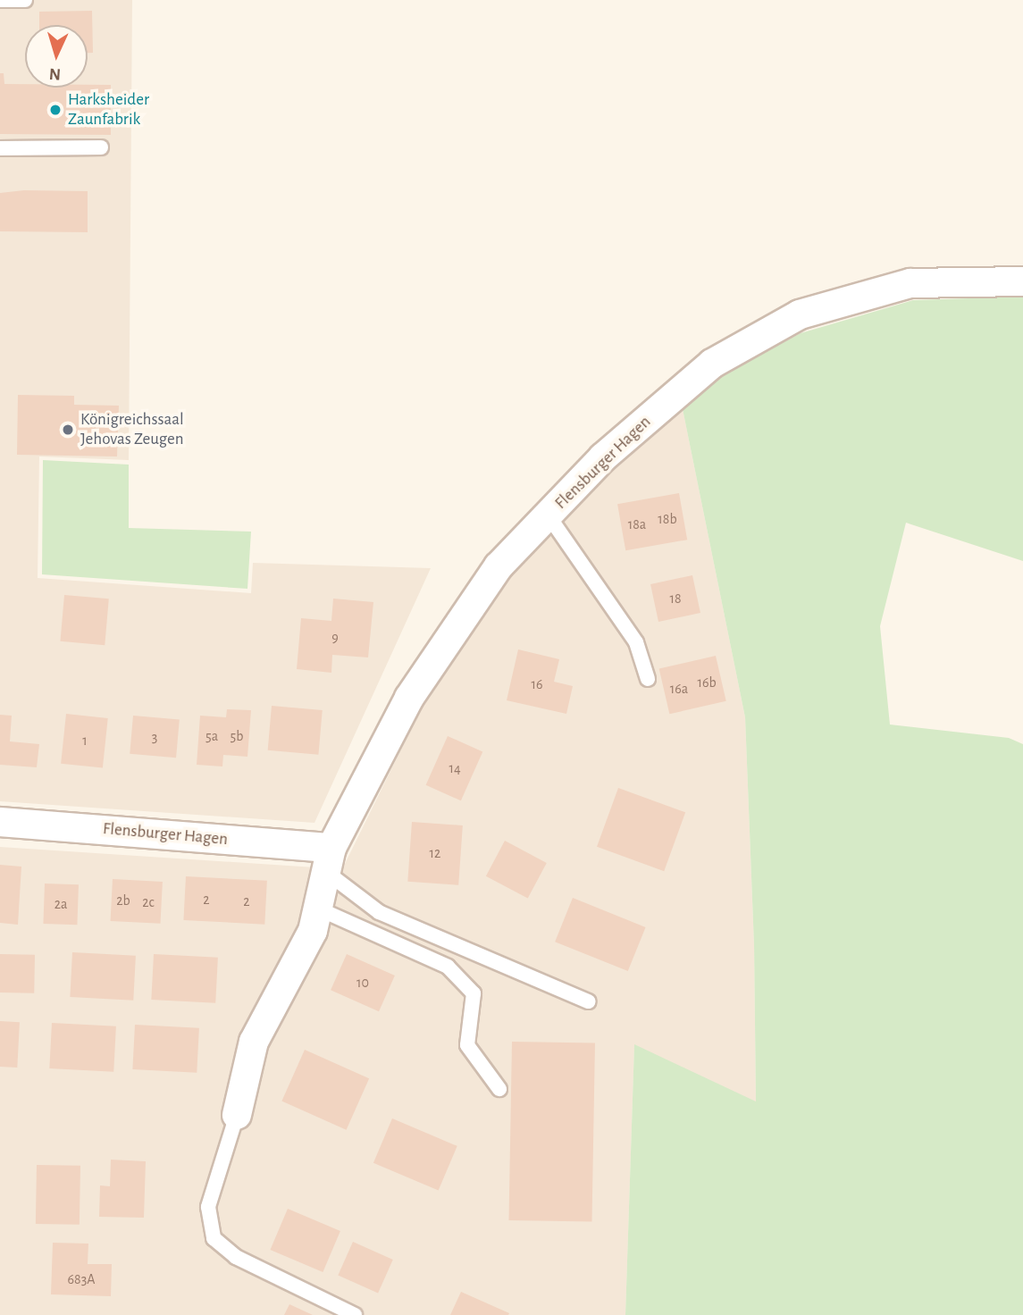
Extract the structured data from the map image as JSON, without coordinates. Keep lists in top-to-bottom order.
{
  "streets": {
    "street": ["Flensburger Hagen"]
  },
  "places": ["Harksheider Zaunfabrik", "Königreichssaal Jehovas Zeugen"],
  "house_numbers": [
    "18b",
    "18a",
    "18",
    "9",
    "16b",
    "16",
    "16a",
    "5a",
    "5b",
    "3",
    "1",
    "14",
    "12",
    "2",
    "2b",
    "2",
    "2c",
    "2a",
    "10",
    "683A"
  ],
  "north": "bottom"
}
